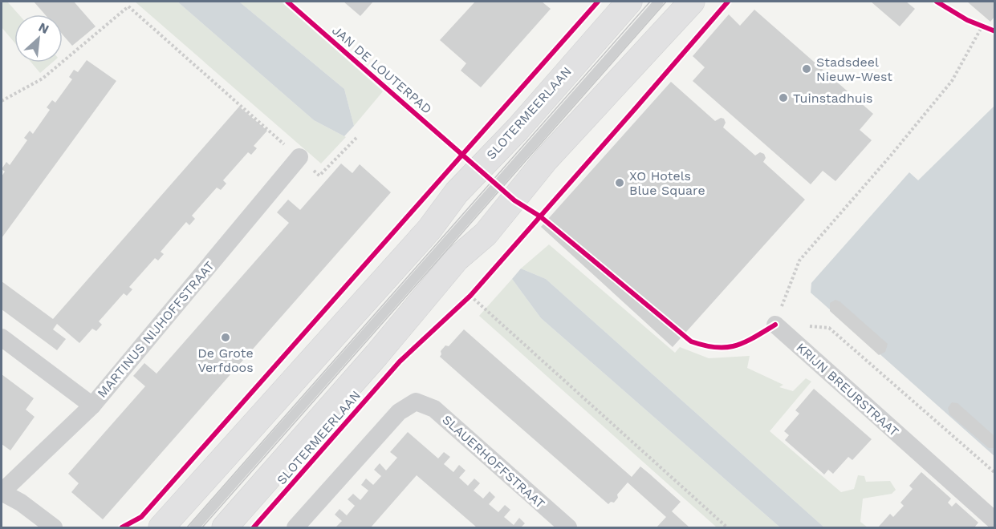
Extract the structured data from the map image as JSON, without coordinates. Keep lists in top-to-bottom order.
{
  "streets": {
    "main road": ["SLOTERMEERLAAN"],
    "street": ["MARTINUS NIJHOFFSTRAAT", "KRIJN BREURSTRAAT", "SLAUERHOFFSTRAAT"],
    "cycle path": ["JAN DE LOUTERPAD"]
  },
  "places": [
    "Stadsdeel Nieuw-West",
    "Tuinstadhuis",
    "XO Hotels Blue Square",
    "De Grote Verfdoos"
  ],
  "north": "top right"
}
